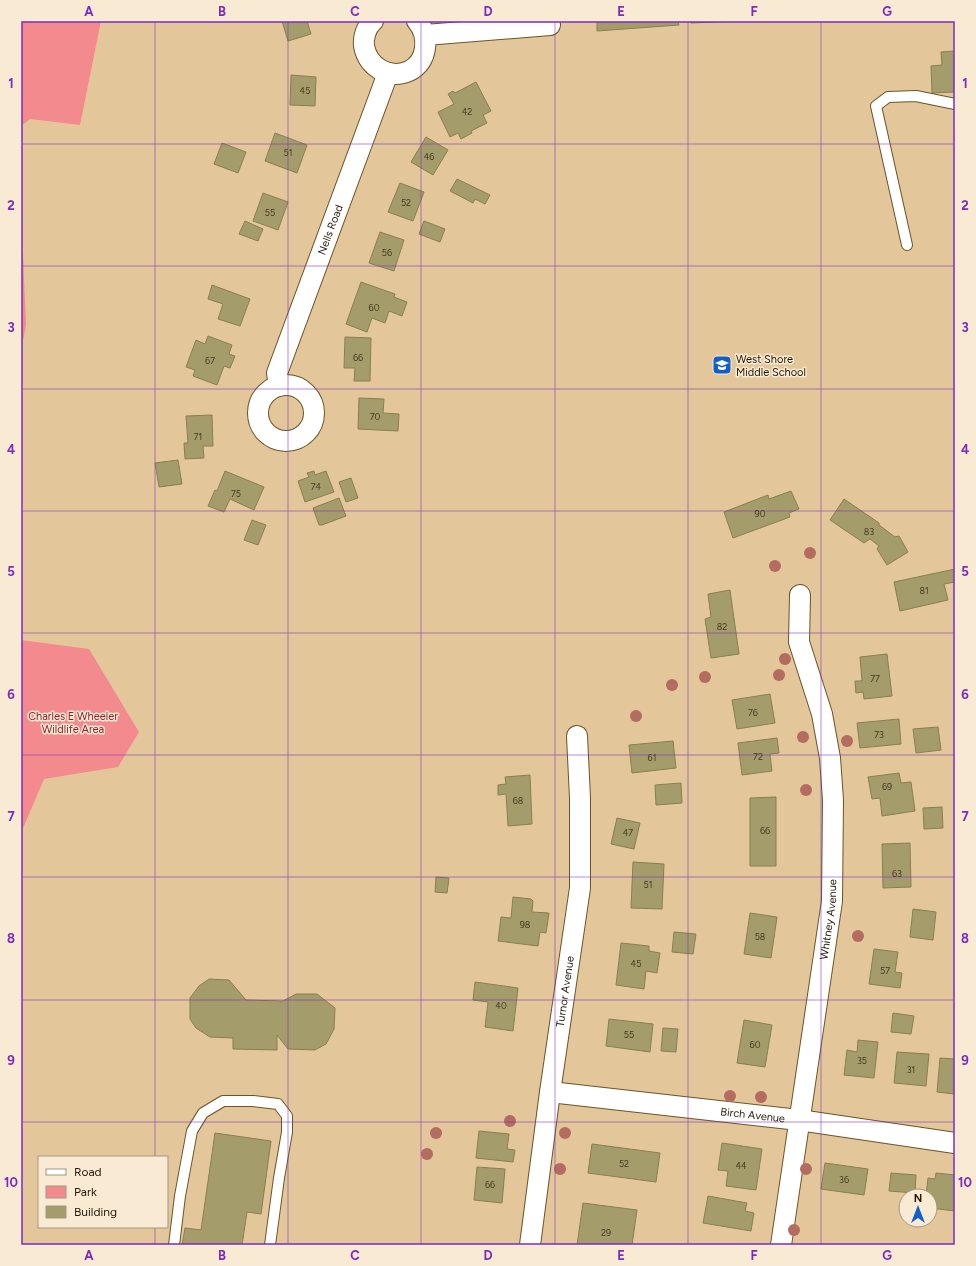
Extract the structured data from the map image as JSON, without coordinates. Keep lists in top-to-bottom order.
{
  "streets": {
    "street": [
      "Nells Road",
      "Whitney Avenue",
      "Turnor Avenue",
      "Birch Avenue"
    ]
  },
  "crossings": [
    ["Whitney Avenue", "Birch Avenue"],
    ["Turnor Avenue", "Birch Avenue"]
  ],
  "parks": ["Charles E Wheeler Wildlife Area"],
  "places": {
    "school or university": ["West Shore Middle School"]
  },
  "house_numbers": [
    "45",
    "42",
    "51",
    "46",
    "52",
    "55",
    "56",
    "60",
    "66",
    "67",
    "70",
    "71",
    "74",
    "75",
    "90",
    "83",
    "81",
    "82",
    "77",
    "76",
    "73",
    "72",
    "61",
    "69",
    "68",
    "66",
    "47",
    "63",
    "51",
    "98",
    "58",
    "45",
    "57",
    "40",
    "55",
    "60",
    "35",
    "31",
    "52",
    "44",
    "36",
    "66",
    "29"
  ],
  "legend": ["Road", "Park", "Building"],
  "north": "top",
  "grid": {
    "columns": [
      "A",
      "B",
      "C",
      "D",
      "E",
      "F",
      "G"
    ],
    "rows": [
      "1",
      "2",
      "3",
      "4",
      "5",
      "6",
      "7",
      "8",
      "9",
      "10"
    ]
  }
}
